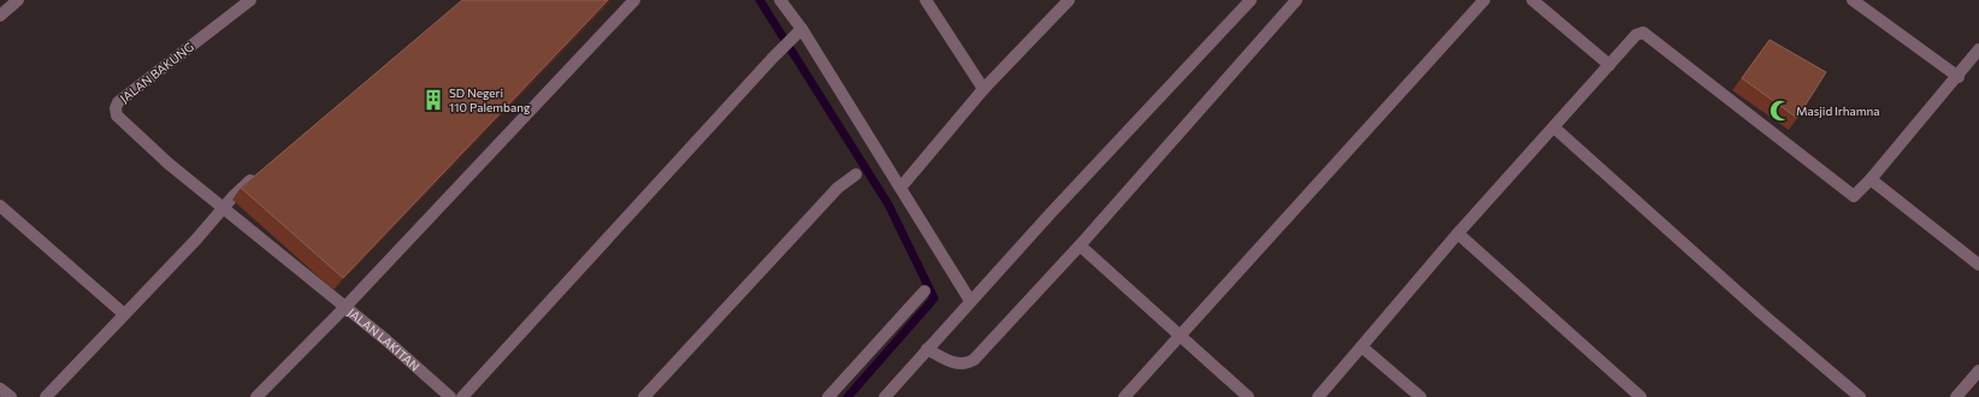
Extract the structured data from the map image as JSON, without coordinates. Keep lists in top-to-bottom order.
{
  "streets": {
    "street": ["JALAN BAKUNG", "JALAN LAKITAN"]
  },
  "places": {
    "building": ["SD Negeri 110 Palembang"],
    "mosque": ["Masjid Irhamna"]
  }
}
